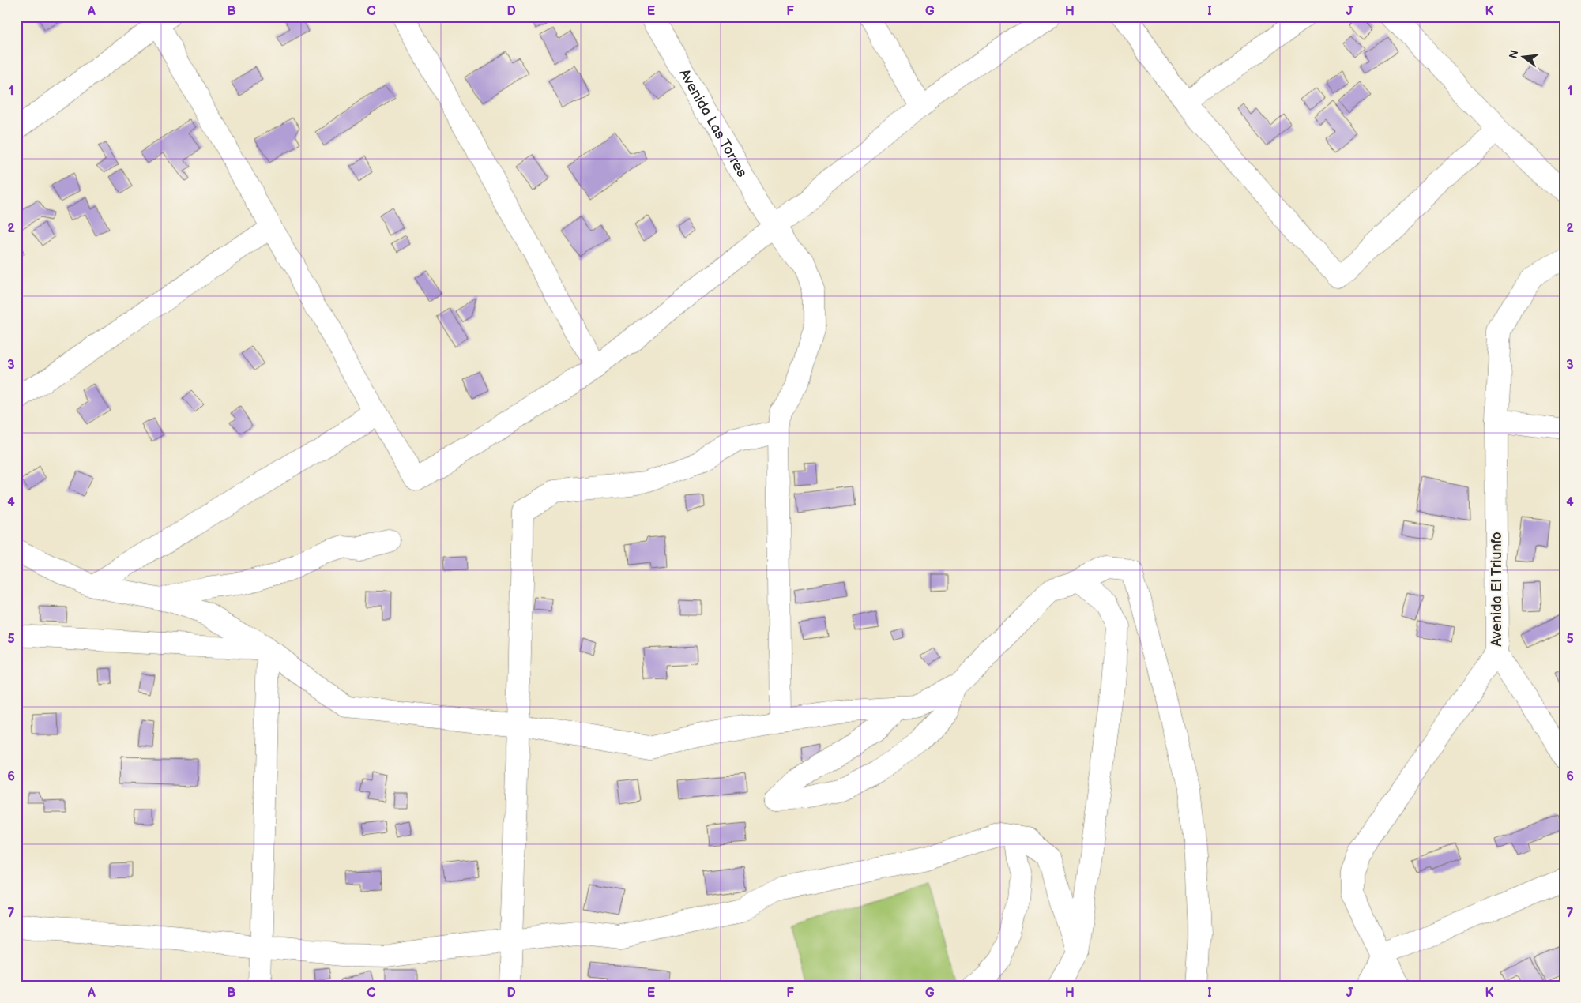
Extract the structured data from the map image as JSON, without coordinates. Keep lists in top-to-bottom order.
{
  "streets": {
    "street": ["Avenida Las Torres", "Avenida El Triunfo"]
  },
  "north": "left",
  "grid": {
    "columns": [
      "A",
      "B",
      "C",
      "D",
      "E",
      "F",
      "G",
      "H",
      "I",
      "J",
      "K"
    ],
    "rows": [
      "1",
      "2",
      "3",
      "4",
      "5",
      "6",
      "7"
    ]
  }
}
